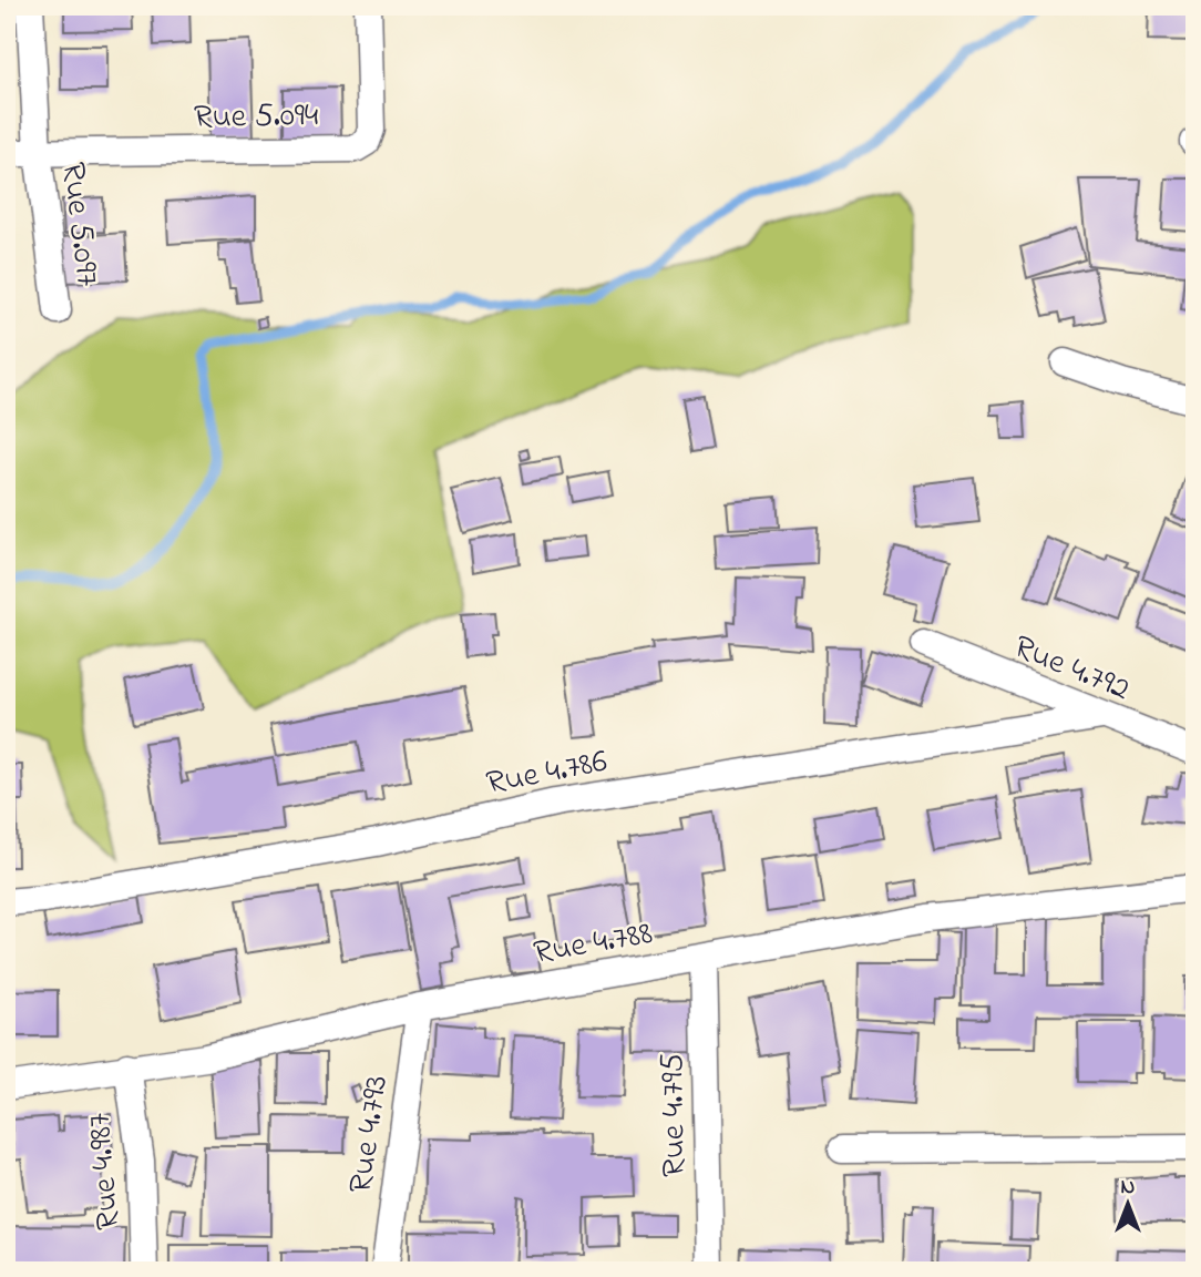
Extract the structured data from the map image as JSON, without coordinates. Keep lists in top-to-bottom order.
{
  "streets": {
    "street": [
      "Rue 5.094",
      "Rue 5.097",
      "Rue 4.792",
      "Rue 4.786",
      "Rue 4.788",
      "Rue 4.795",
      "Rue 4.793",
      "Rue 4.987"
    ]
  },
  "crossings": [
    ["Rue 5.094", "Rue 5.097"],
    ["Rue 4.792", "Rue 4.786"],
    ["Rue 4.788", "Rue 4.795"],
    ["Rue 4.788", "Rue 4.793"],
    ["Rue 4.788", "Rue 4.987"]
  ],
  "north": "top"
}
